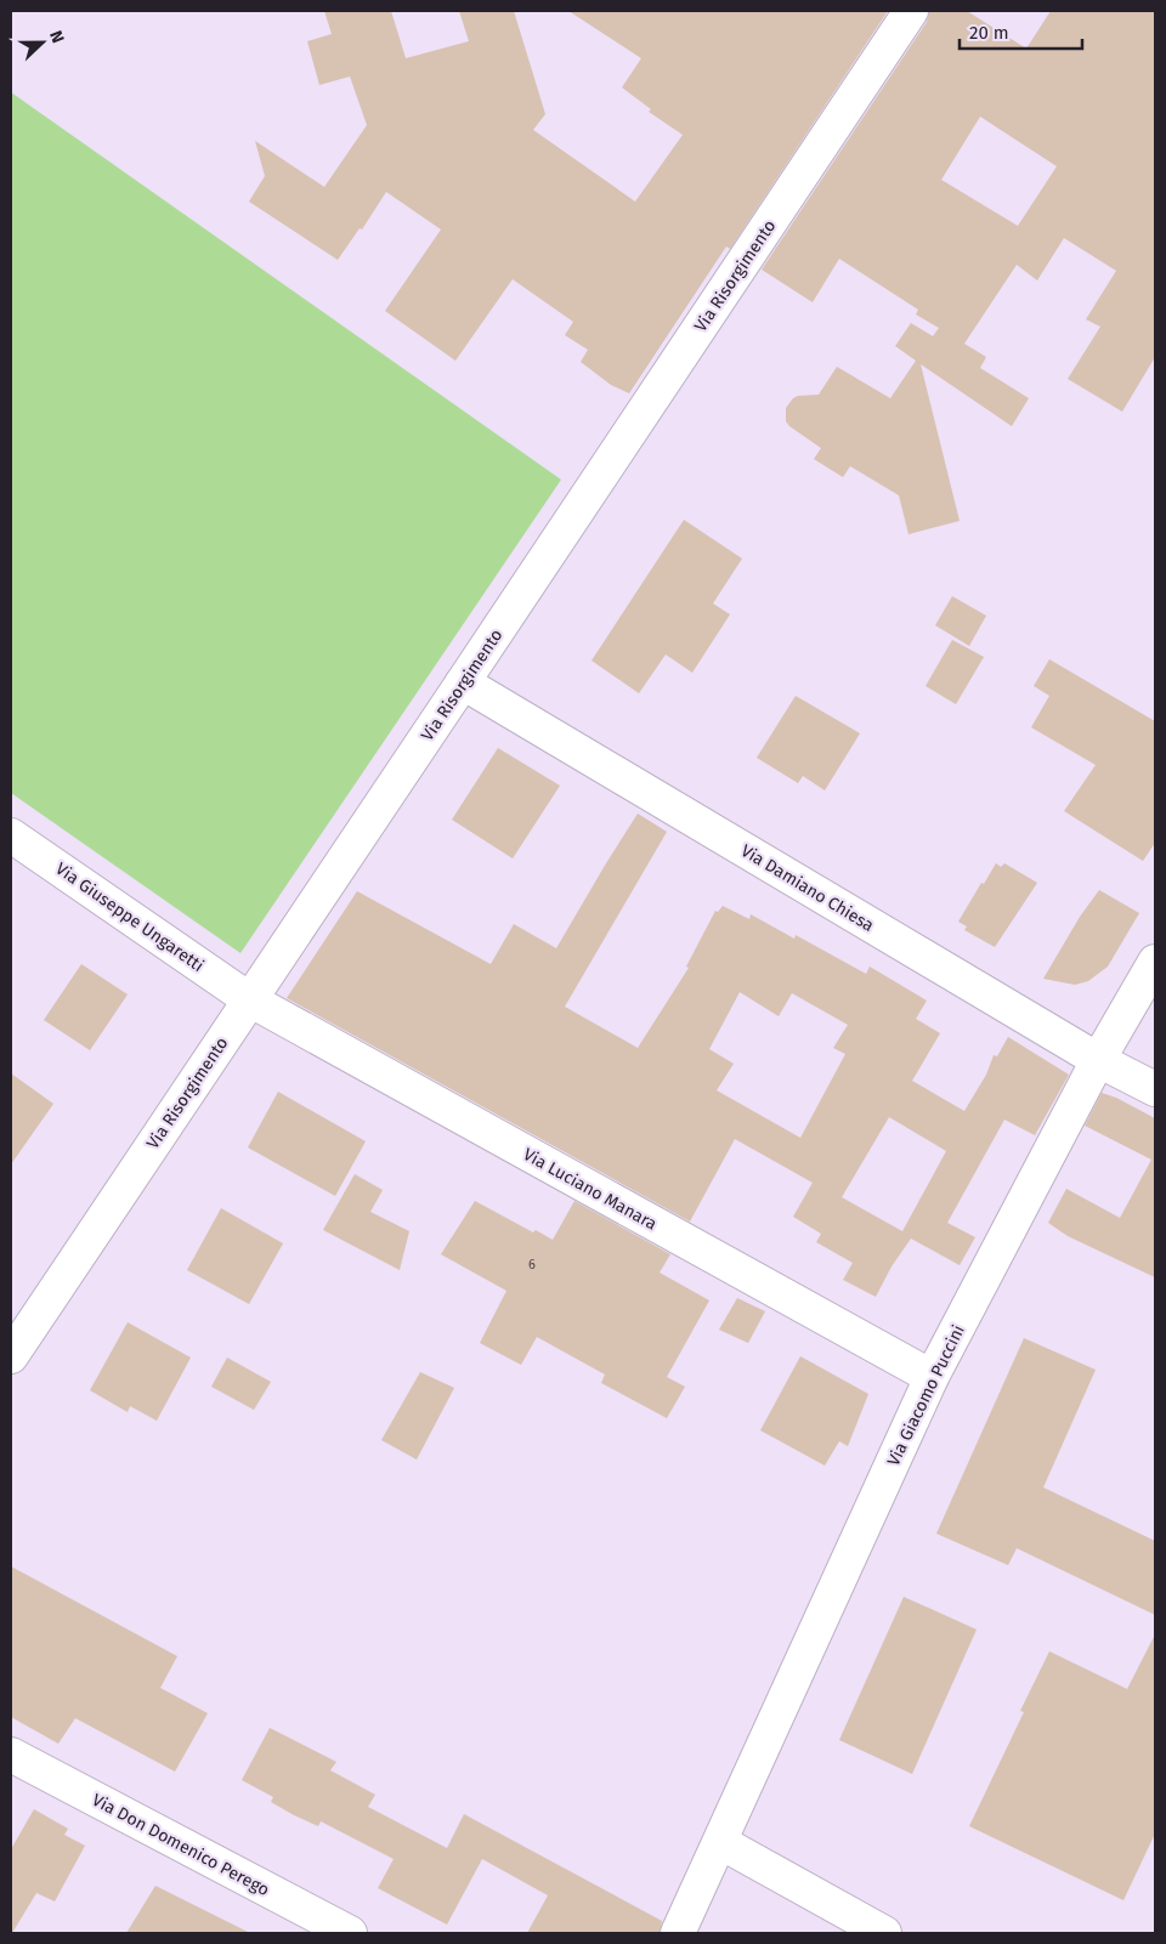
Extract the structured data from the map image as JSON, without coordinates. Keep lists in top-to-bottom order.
{
  "streets": {
    "street": [
      "Via Risorgimento",
      "Via Damiano Chiesa",
      "Via Giuseppe Ungaretti",
      "Via Luciano Manara",
      "Via Giacomo Puccini",
      "Via Don Domenico Perego"
    ]
  },
  "crossings": [
    ["Via Risorgimento", "Via Damiano Chiesa"],
    ["Via Risorgimento", "Via Giuseppe Ungaretti"],
    ["Via Risorgimento", "Via Luciano Manara"],
    ["Via Damiano Chiesa", "Via Giacomo Puccini"],
    ["Via Giuseppe Ungaretti", "Via Luciano Manara"],
    ["Via Luciano Manara", "Via Giacomo Puccini"]
  ],
  "house_numbers": ["6"],
  "scale_bar": "20 m",
  "north": "right"
}
